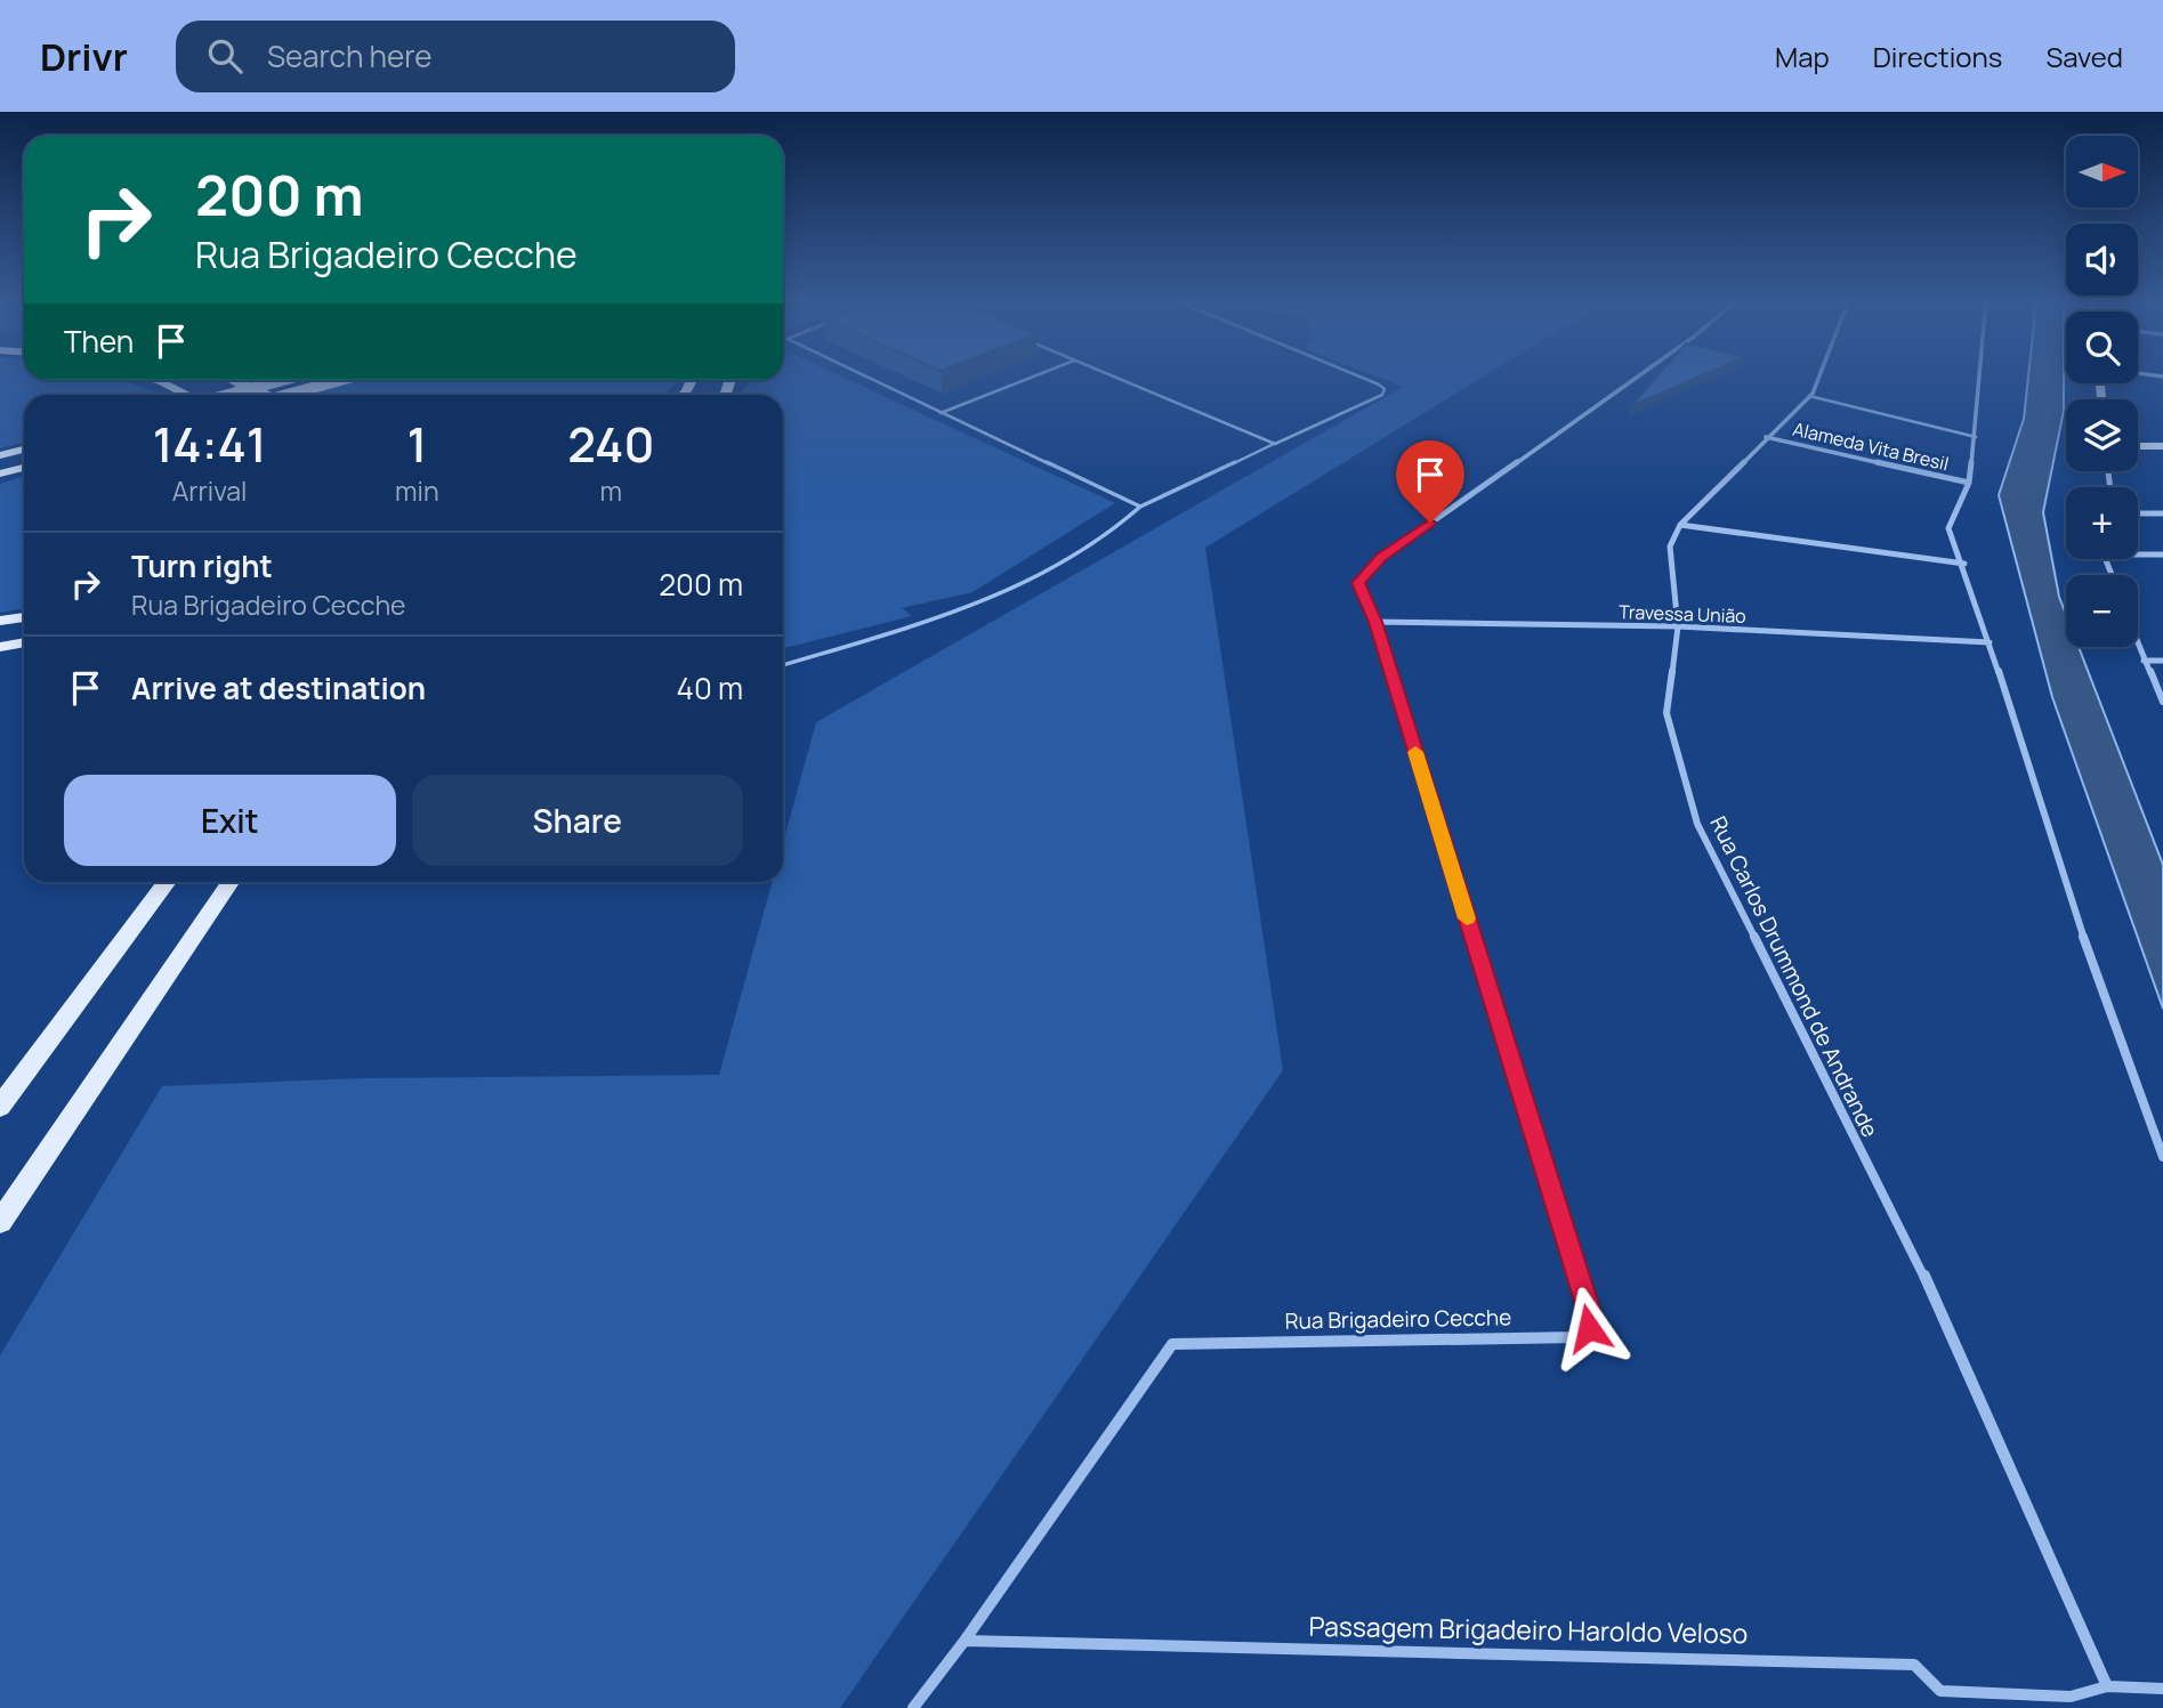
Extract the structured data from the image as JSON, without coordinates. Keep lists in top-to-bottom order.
{
  "streets": {
    "street": [
      "Alameda Vita Bresil",
      "Travessa União",
      "Rua Carlos Drummond de Andrande",
      "Rua Brigadeiro Cecche",
      "Passagem Brigadeiro Haroldo Veloso"
    ]
  },
  "crossings": [
    ["Travessa União", "Rua Carlos Drummond de Andrande"],
    ["Travessa União", "Rua Brigadeiro Cecche"],
    ["Rua Carlos Drummond de Andrande", "Passagem Brigadeiro Haroldo Veloso"],
    ["Rua Brigadeiro Cecche", "Passagem Brigadeiro Haroldo Veloso"]
  ],
  "north": "right",
  "page": {
    "header": "Drivr",
    "search": "Search here",
    "nav": ["Map", "Directions", "Saved"],
    "map_buttons": ["+", "−"],
    "turn": ["200 m", "Rua Brigadeiro Cecche"],
    "then": "Then",
    "eta": [
      "14:41",
      "Arrival",
      "1",
      "min",
      "240",
      "m"
    ],
    "list": [
      {
        "name": "Turn right",
        "note": "Rua Brigadeiro Cecche",
        "value": "200 m"
      },
      {
        "name": "Arrive at destination",
        "value": "40 m"
      }
    ],
    "buttons": ["Exit", "Share"]
  }
}
